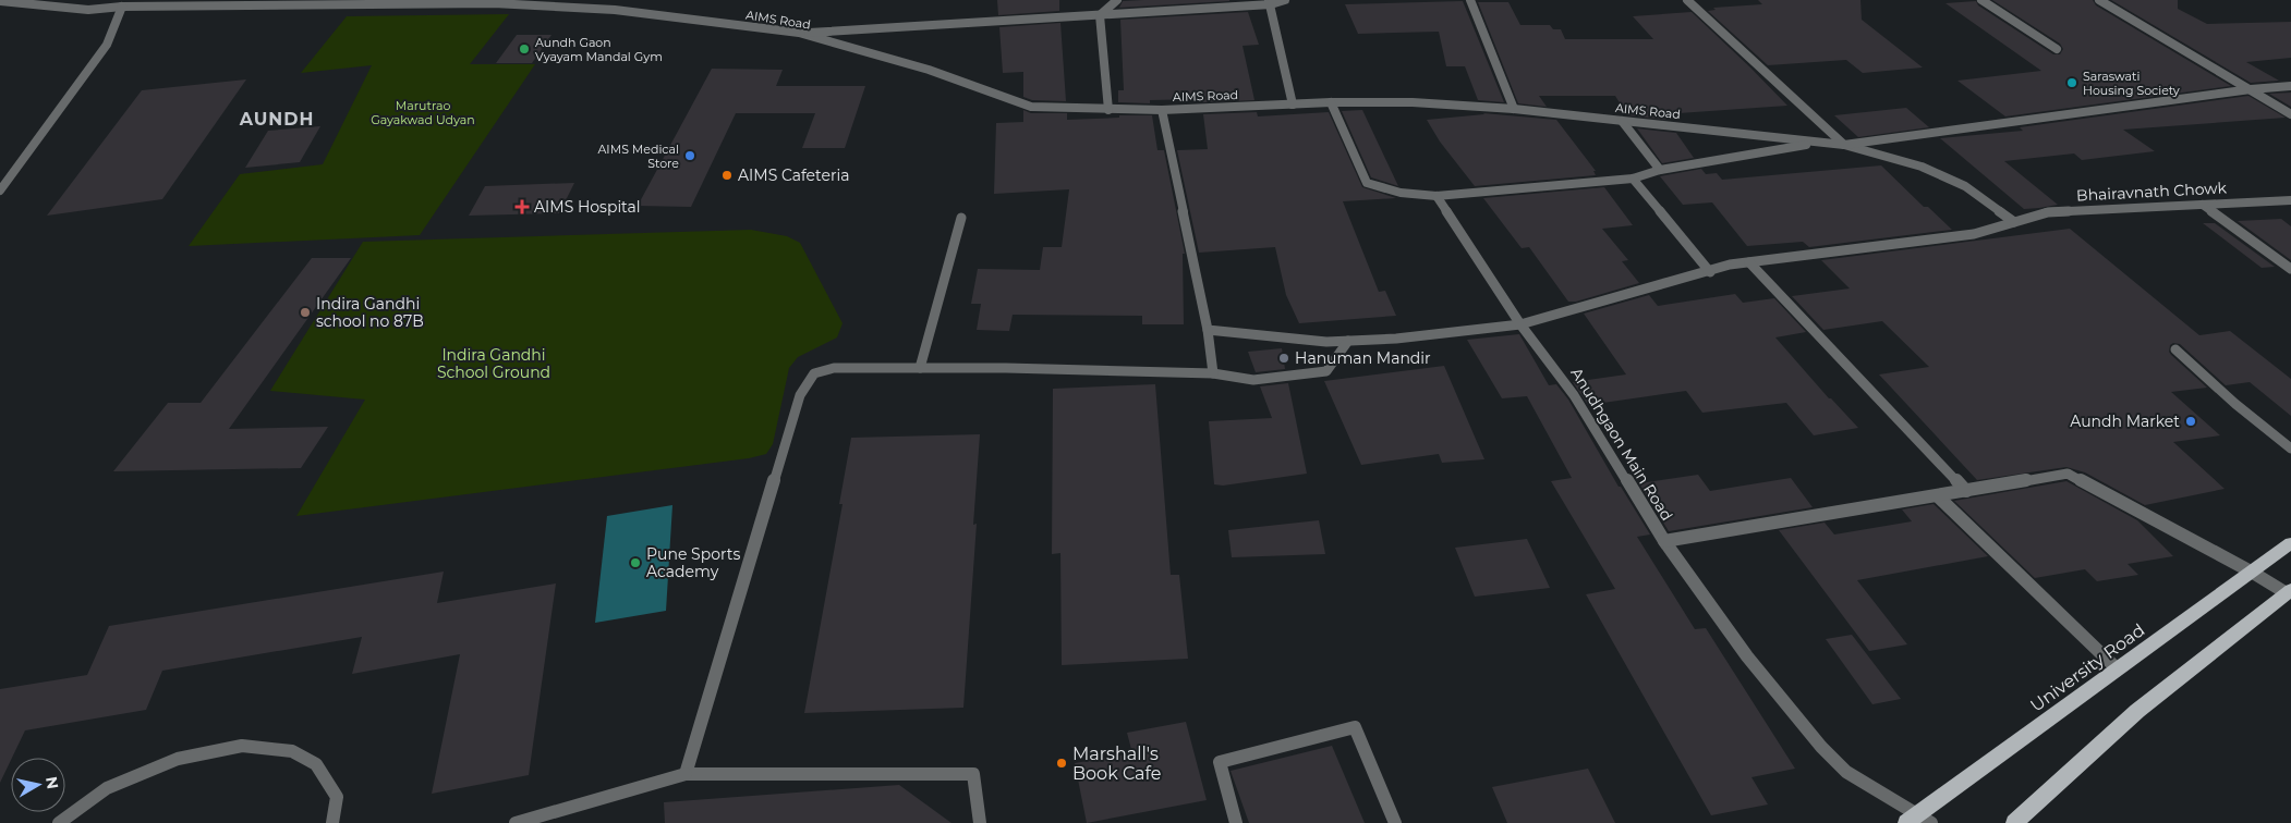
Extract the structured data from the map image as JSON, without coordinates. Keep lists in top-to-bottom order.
{
  "streets": {
    "main road": ["University Road"],
    "street": ["AIMS Road", "Bhairavnath Chowk", "Anudhgaon Main Road"]
  },
  "crossings": [
    ["Anudhgaon Main Road", "University Road"]
  ],
  "districts": ["AUNDH"],
  "parks": ["Marutrao Gayakwad Udyan", "Indira Gandhi School Ground"],
  "places": {
    "other": [
      "Aundh Gaon Vyayam Mandal Gym",
      "Saraswati Housing Society",
      "AIMS Medical Store",
      "AIMS Cafeteria",
      "Indira Gandhi school no 87B",
      "Hanuman Mandir",
      "Aundh Market",
      "Pune Sports Academy",
      "Marshall's Book Cafe"
    ],
    "health": ["AIMS Hospital"]
  },
  "north": "right"
}
